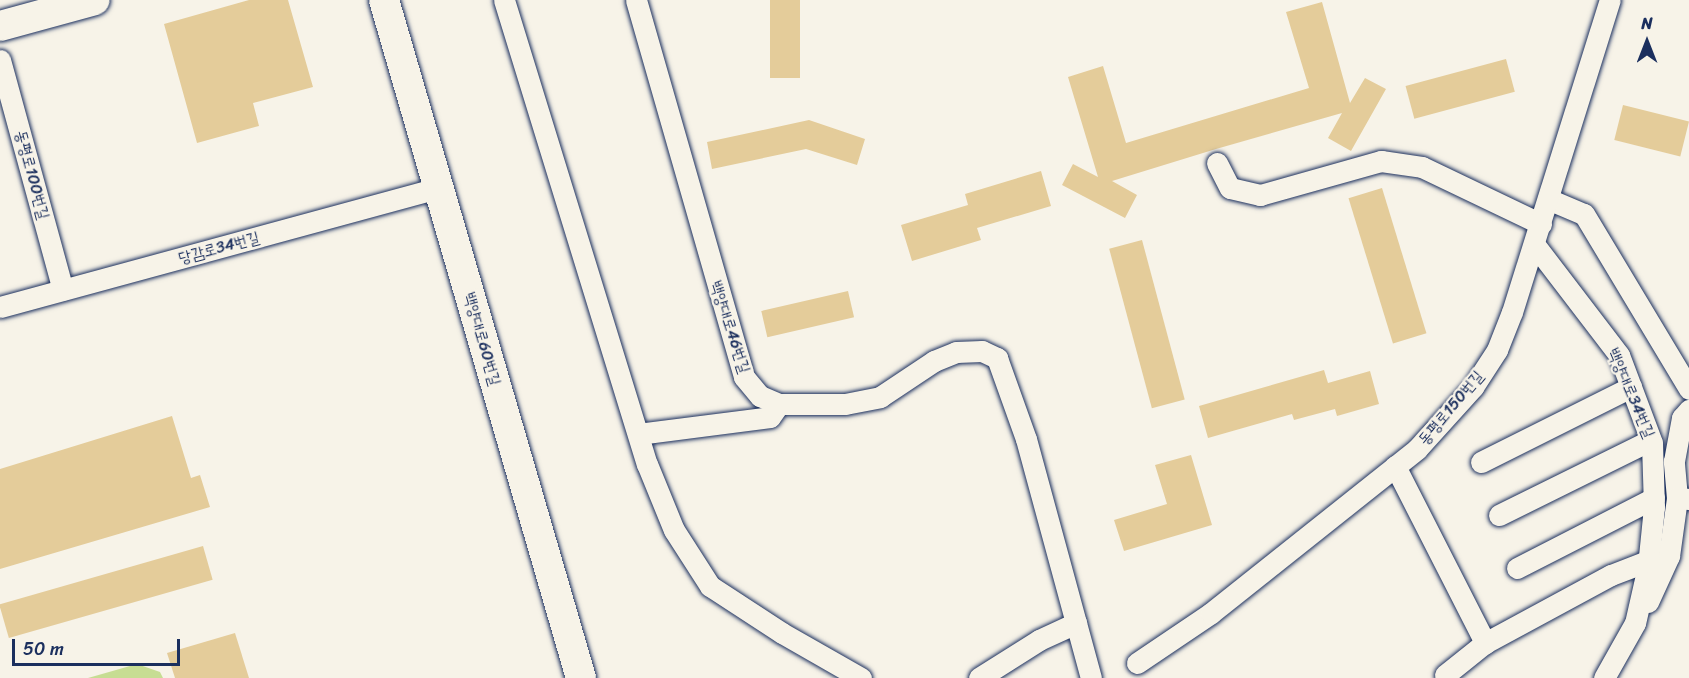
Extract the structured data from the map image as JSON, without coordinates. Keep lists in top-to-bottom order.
{
  "streets": {
    "street": [
      "동평로100번길",
      "당감로34번길",
      "백양대로46번길",
      "백양대로60번길",
      "백양대로34번길",
      "동평로150번길"
    ]
  },
  "crossings": [
    ["동평로100번길", "당감로34번길"],
    ["당감로34번길", "백양대로60번길"],
    ["백양대로34번길", "동평로150번길"]
  ],
  "scale_bar": "50 m",
  "north": "top"
}
